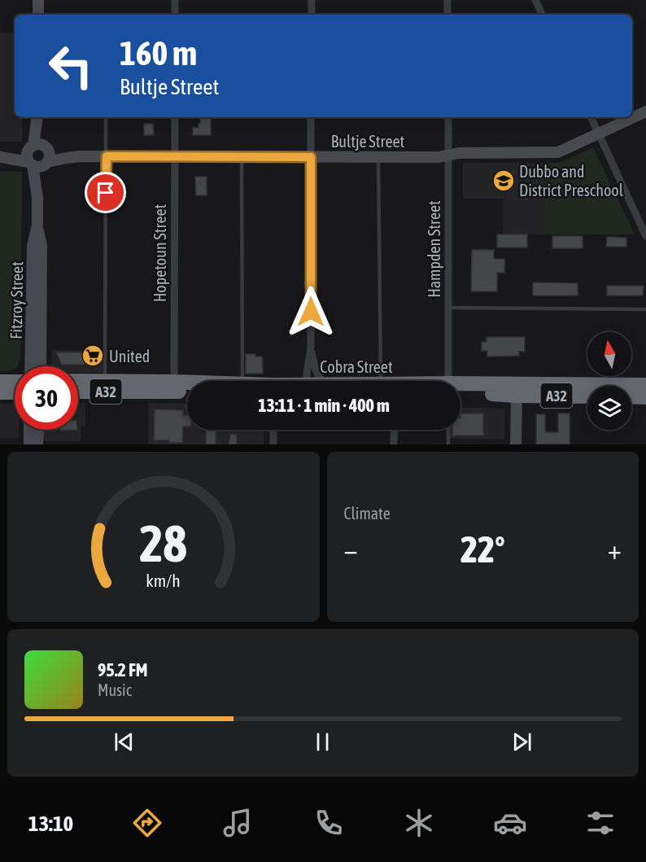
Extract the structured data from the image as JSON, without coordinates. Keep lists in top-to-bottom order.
{
  "streets": {
    "highway": ["Cobra Street", "A32"],
    "street": [
      "Bultje Street",
      "Hampden Street",
      "Hopetoun Street",
      "Fitzroy Street"
    ]
  },
  "crossings": [
    ["Bultje Street", "Hampden Street"],
    ["Bultje Street", "Hopetoun Street"],
    ["Bultje Street", "Fitzroy Street"],
    ["Hopetoun Street", "Cobra Street"]
  ],
  "places": {
    "school or university": ["Dubbo and District Preschool"],
    "supermarket": ["United"]
  },
  "north": "top",
  "page": {
    "turn": ["160 m", "Bultje Street"],
    "limit": "30",
    "trip": "13:11 · 1 min · 400 m",
    "tile": "Climate",
    "heat": ["−", "22°", "+"],
    "song": ["95.2 FM", "Music"],
    "tabs": "13:10",
    "gauge": ["28", "km/h"]
  }
}
